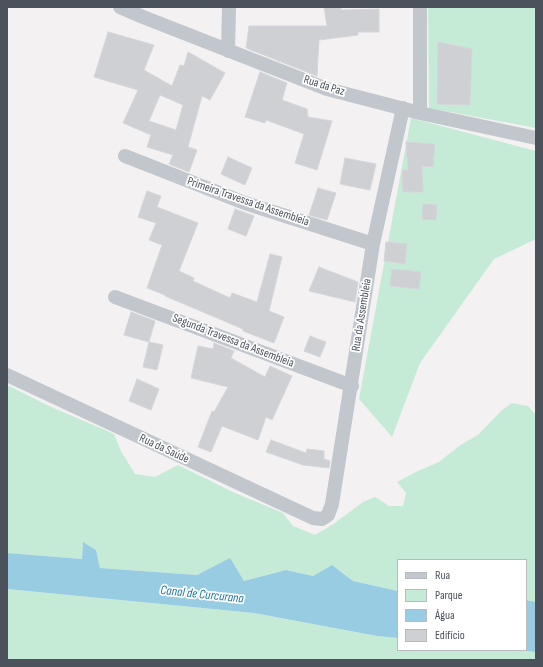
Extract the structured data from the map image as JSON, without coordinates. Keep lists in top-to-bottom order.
{
  "streets": {
    "street": [
      "Rua da Paz",
      "Primeira Travessa da Assembleia",
      "Rua da Assembleia",
      "Segunda Travessa da Assembleia",
      "Rua da Saúde"
    ]
  },
  "crossings": [
    ["Rua da Paz", "Rua da Assembleia"],
    ["Primeira Travessa da Assembleia", "Rua da Assembleia"],
    ["Rua da Assembleia", "Segunda Travessa da Assembleia"],
    ["Rua da Assembleia", "Rua da Saúde"]
  ],
  "water": ["Canal de Curcurana"],
  "legend": [
    "Rua",
    "Parque",
    "Água",
    "Edifício"
  ]
}
